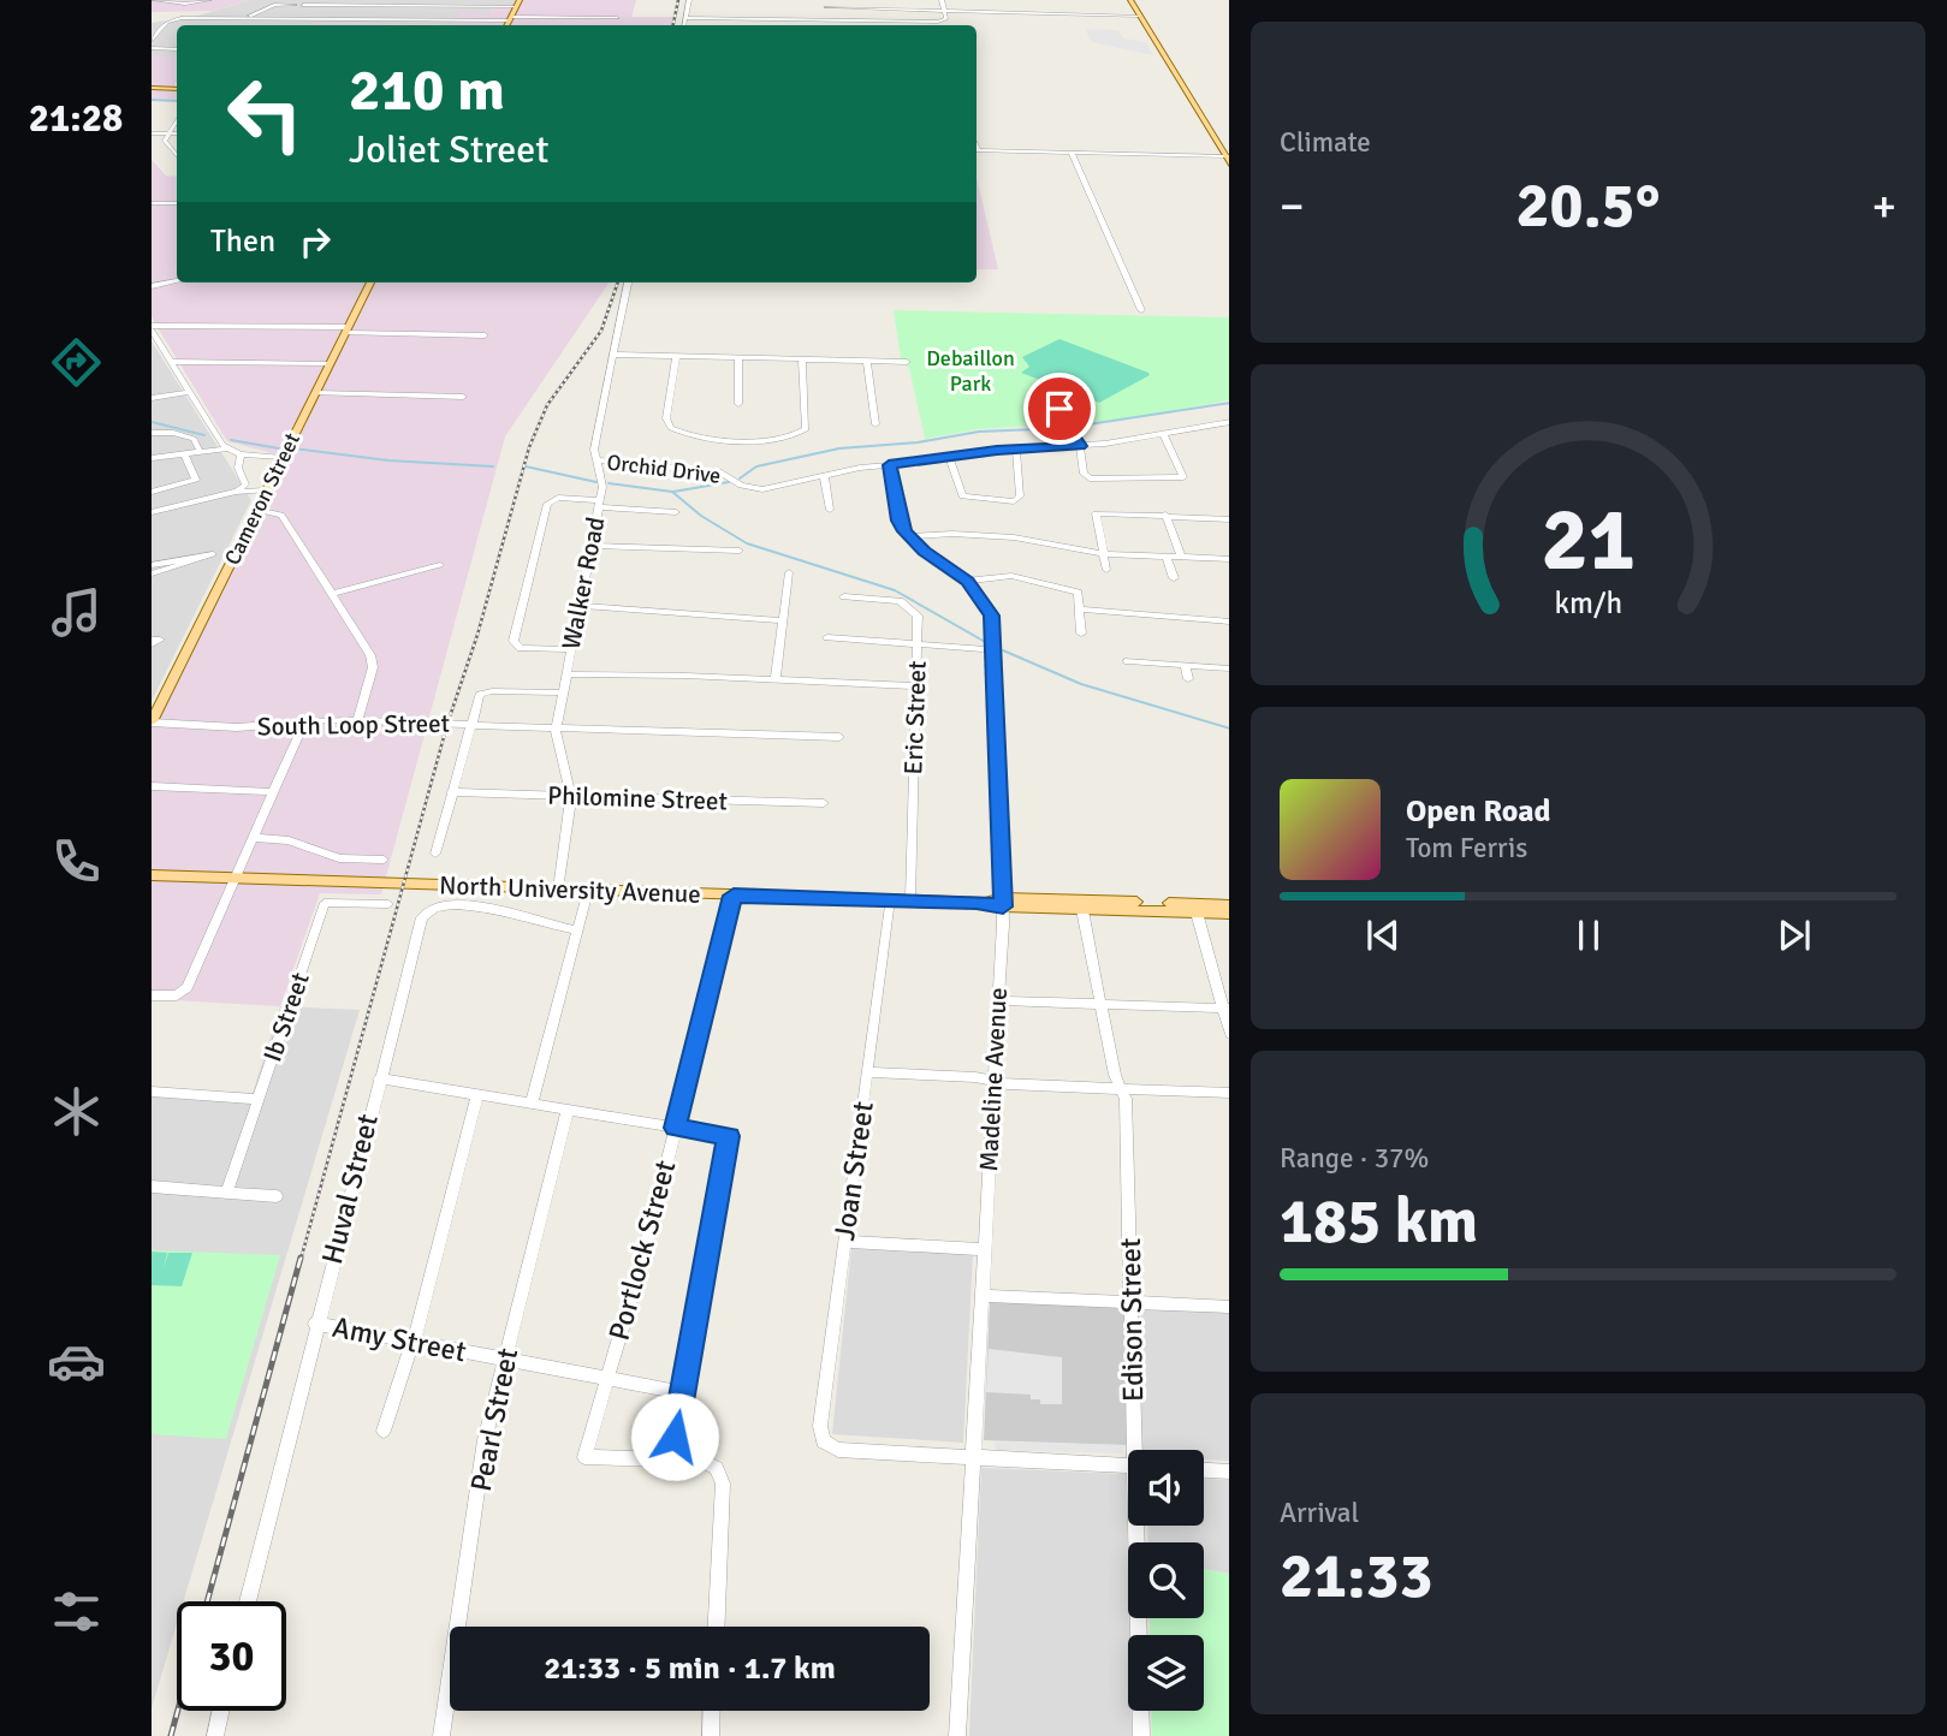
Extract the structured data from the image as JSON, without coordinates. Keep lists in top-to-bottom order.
{
  "streets": {
    "main road": ["Cameron Street", "North University Avenue"],
    "street": [
      "Orchid Drive",
      "Walker Road",
      "Eric Street",
      "South Loop Street",
      "Philomine Street",
      "Ib Street",
      "Madeline Avenue",
      "Joan Street",
      "Huval Street",
      "Portlock Street",
      "Edison Street",
      "Amy Street",
      "Pearl Street"
    ]
  },
  "crossings": [
    ["Orchid Drive", "Walker Road"],
    ["Cameron Street", "South Loop Street"],
    ["Walker Road", "South Loop Street"],
    ["Walker Road", "Philomine Street"],
    ["Walker Road", "North University Avenue"],
    ["Eric Street", "North University Avenue"],
    ["North University Avenue", "Madeline Avenue"],
    ["North University Avenue", "Joan Street"],
    ["North University Avenue", "Portlock Street"],
    ["North University Avenue", "Edison Street"],
    ["Madeline Avenue", "Joan Street"],
    ["Huval Street", "Amy Street"],
    ["Portlock Street", "Amy Street"],
    ["Amy Street", "Pearl Street"]
  ],
  "parks": ["Debaillon Park"],
  "page": {
    "tabs": "21:28",
    "tile": [
      "Climate",
      ["Range · 37%", "185 km"],
      ["Arrival", "21:33"]
    ],
    "turn": ["210 m", "Joliet Street"],
    "heat": ["−", "20.5°", "+"],
    "then": "Then",
    "song": ["Open Road", "Tom Ferris"],
    "limit": "30",
    "trip": "21:33 · 5 min · 1.7 km",
    "gauge": ["21", "km/h"]
  }
}
